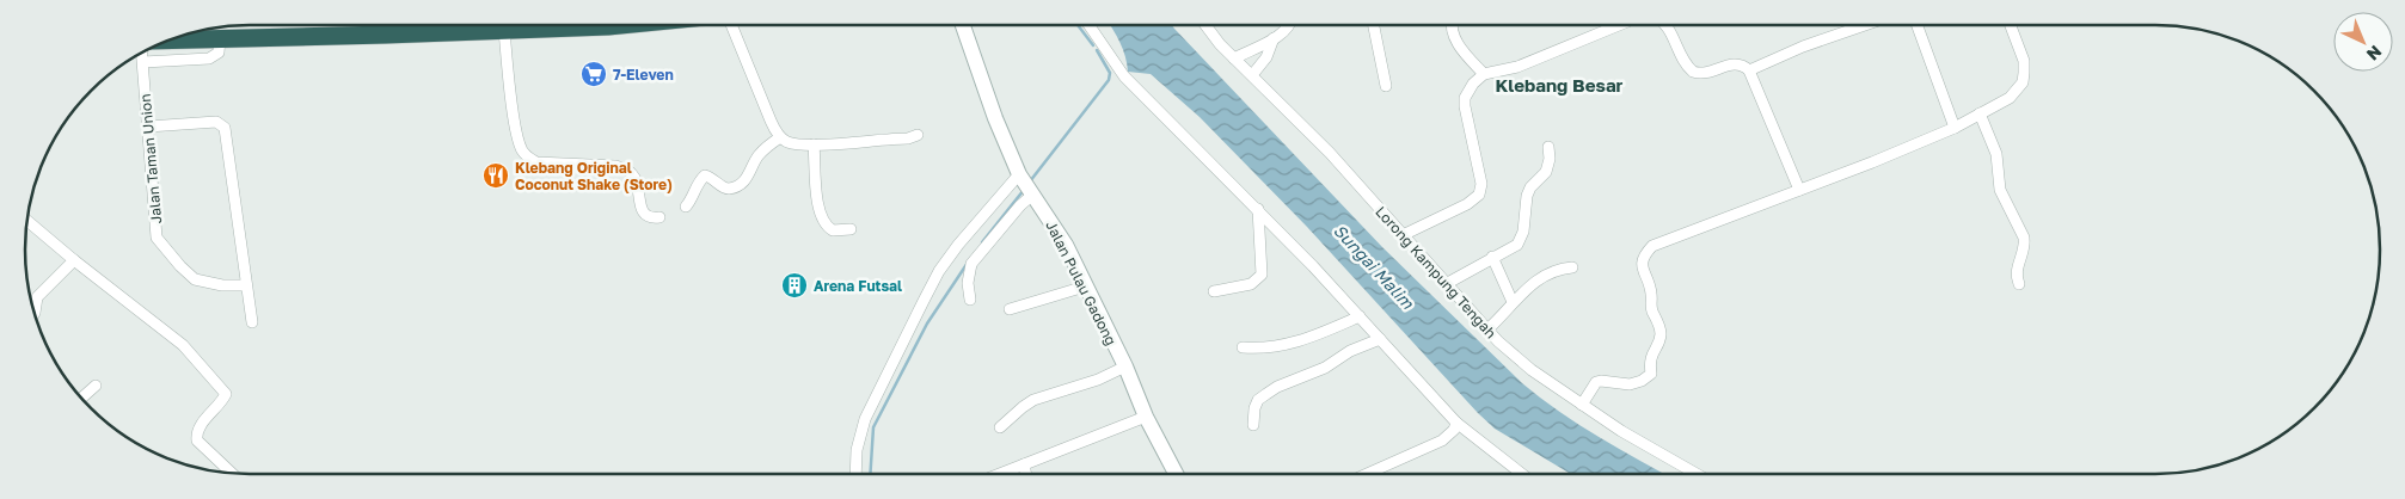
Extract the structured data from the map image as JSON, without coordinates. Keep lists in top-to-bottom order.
{
  "streets": {
    "main road": ["Jalan Pulau Gadong"],
    "street": ["Jalan Taman Union", "Lorong Kampung Tengah"]
  },
  "districts": ["Klebang Besar"],
  "water": ["Sungai Malim"],
  "places": {
    "supermarket": ["7-Eleven"],
    "restaurant": ["Klebang Original Coconut Shake (Store)"],
    "building": ["Arena Futsal"]
  },
  "north": "bottom right"
}
